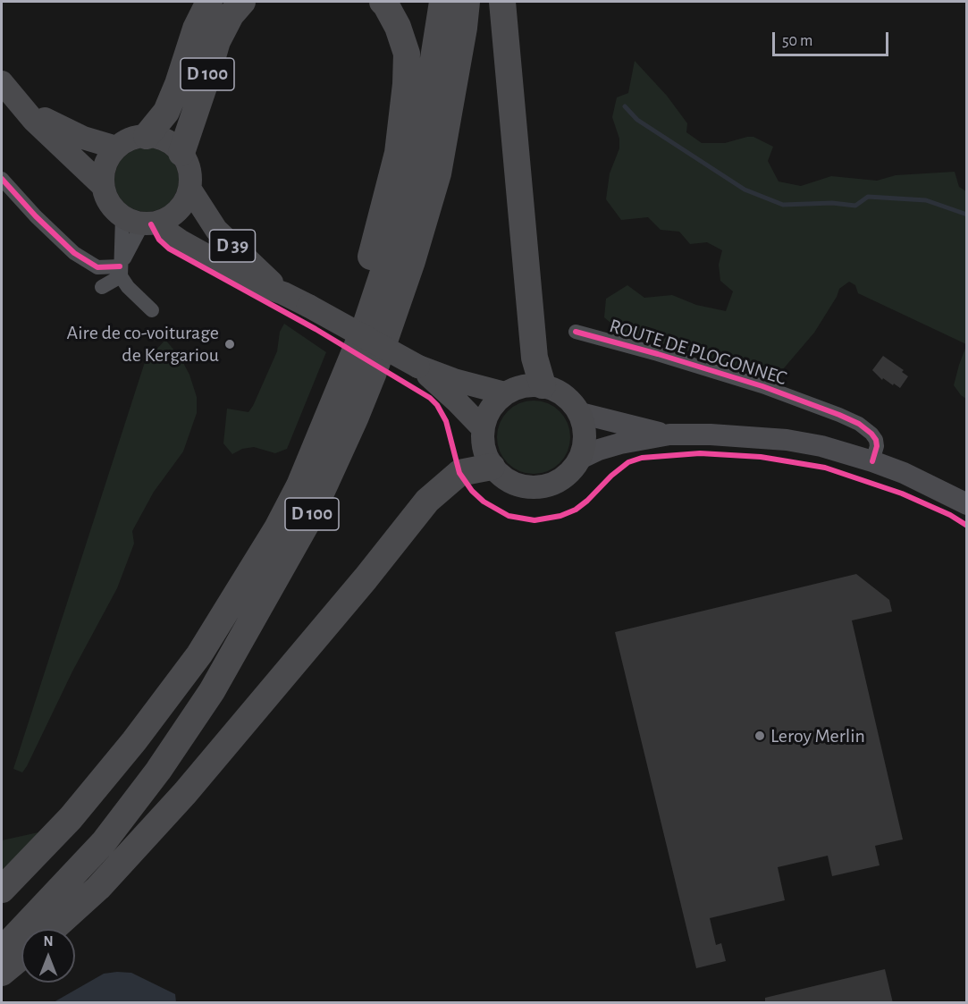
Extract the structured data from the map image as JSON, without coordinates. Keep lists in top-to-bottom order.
{
  "streets": {
    "highway": ["D 100"],
    "main road": ["D 39"],
    "street": ["ROUTE DE PLOGONNEC"]
  },
  "crossings": [
    ["D 100", "D 39"]
  ],
  "places": ["Aire de co-voiturage de Kergariou", "Leroy Merlin"],
  "scale_bar": "50 m",
  "north": "top"
}
